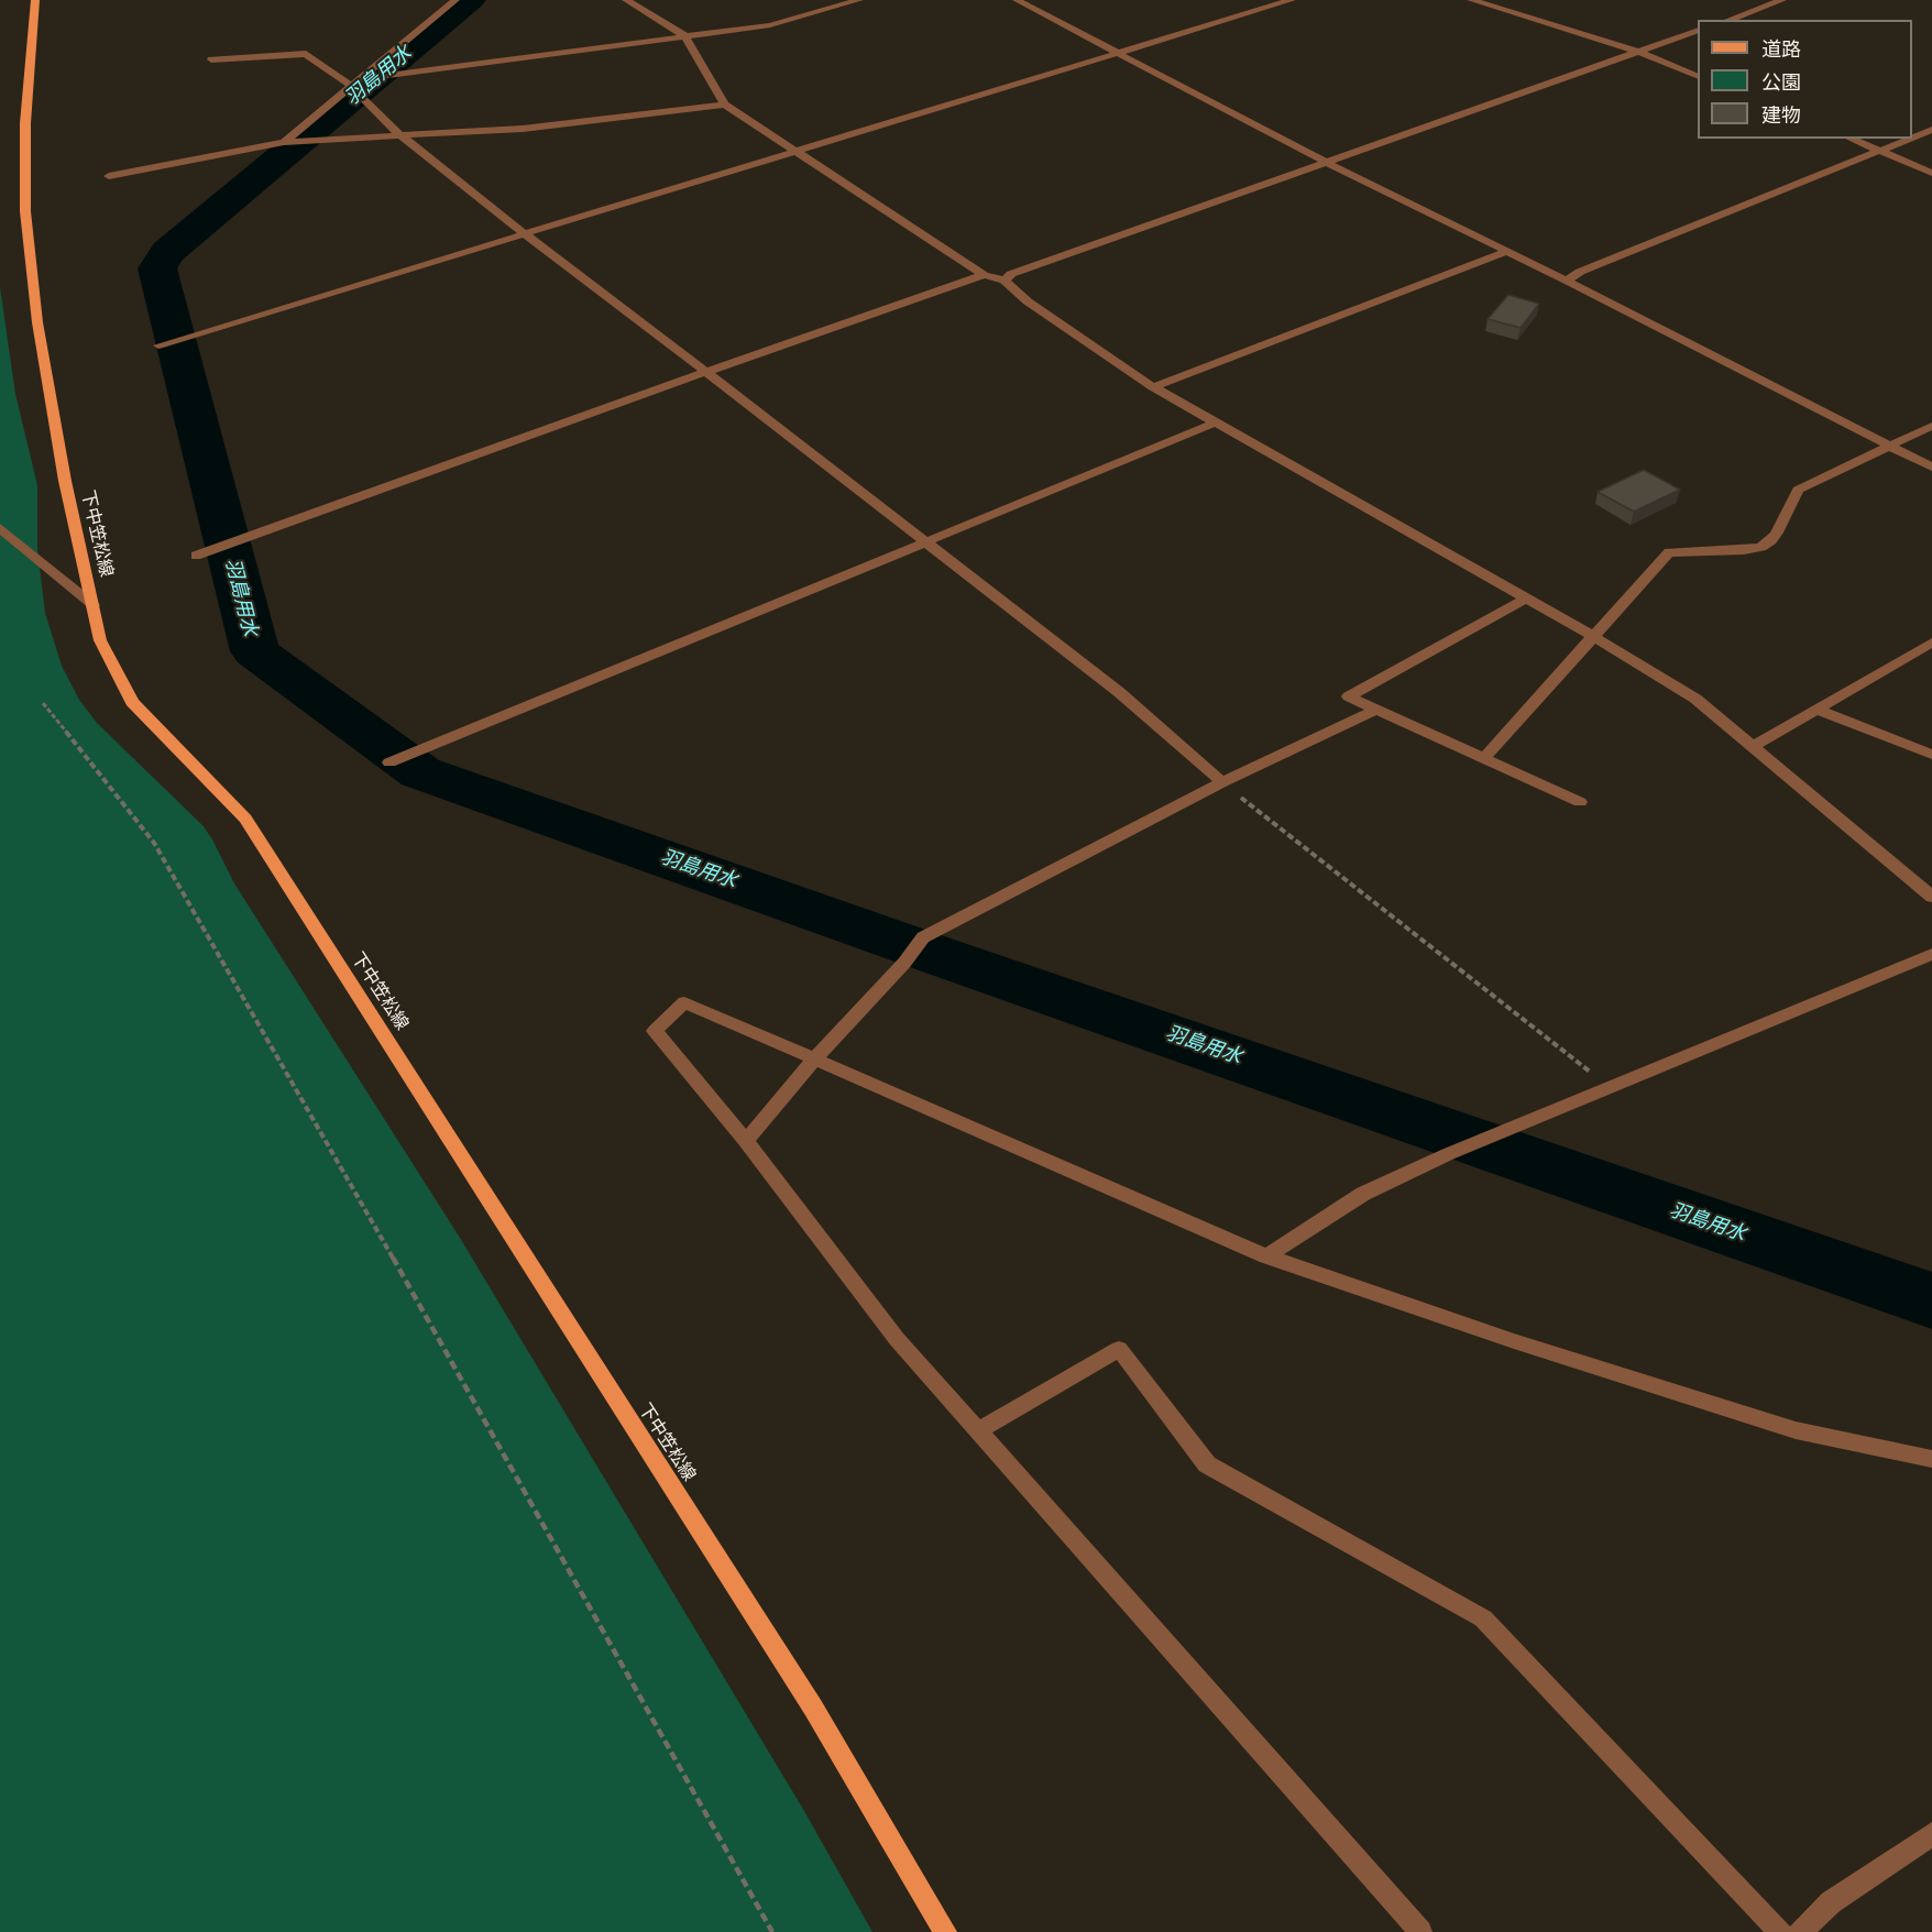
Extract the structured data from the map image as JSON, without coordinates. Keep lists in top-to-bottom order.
{
  "streets": {
    "main road": ["下中笠松線"]
  },
  "water": ["羽島用水"],
  "legend": ["道路", "公園", "建物"]
}
